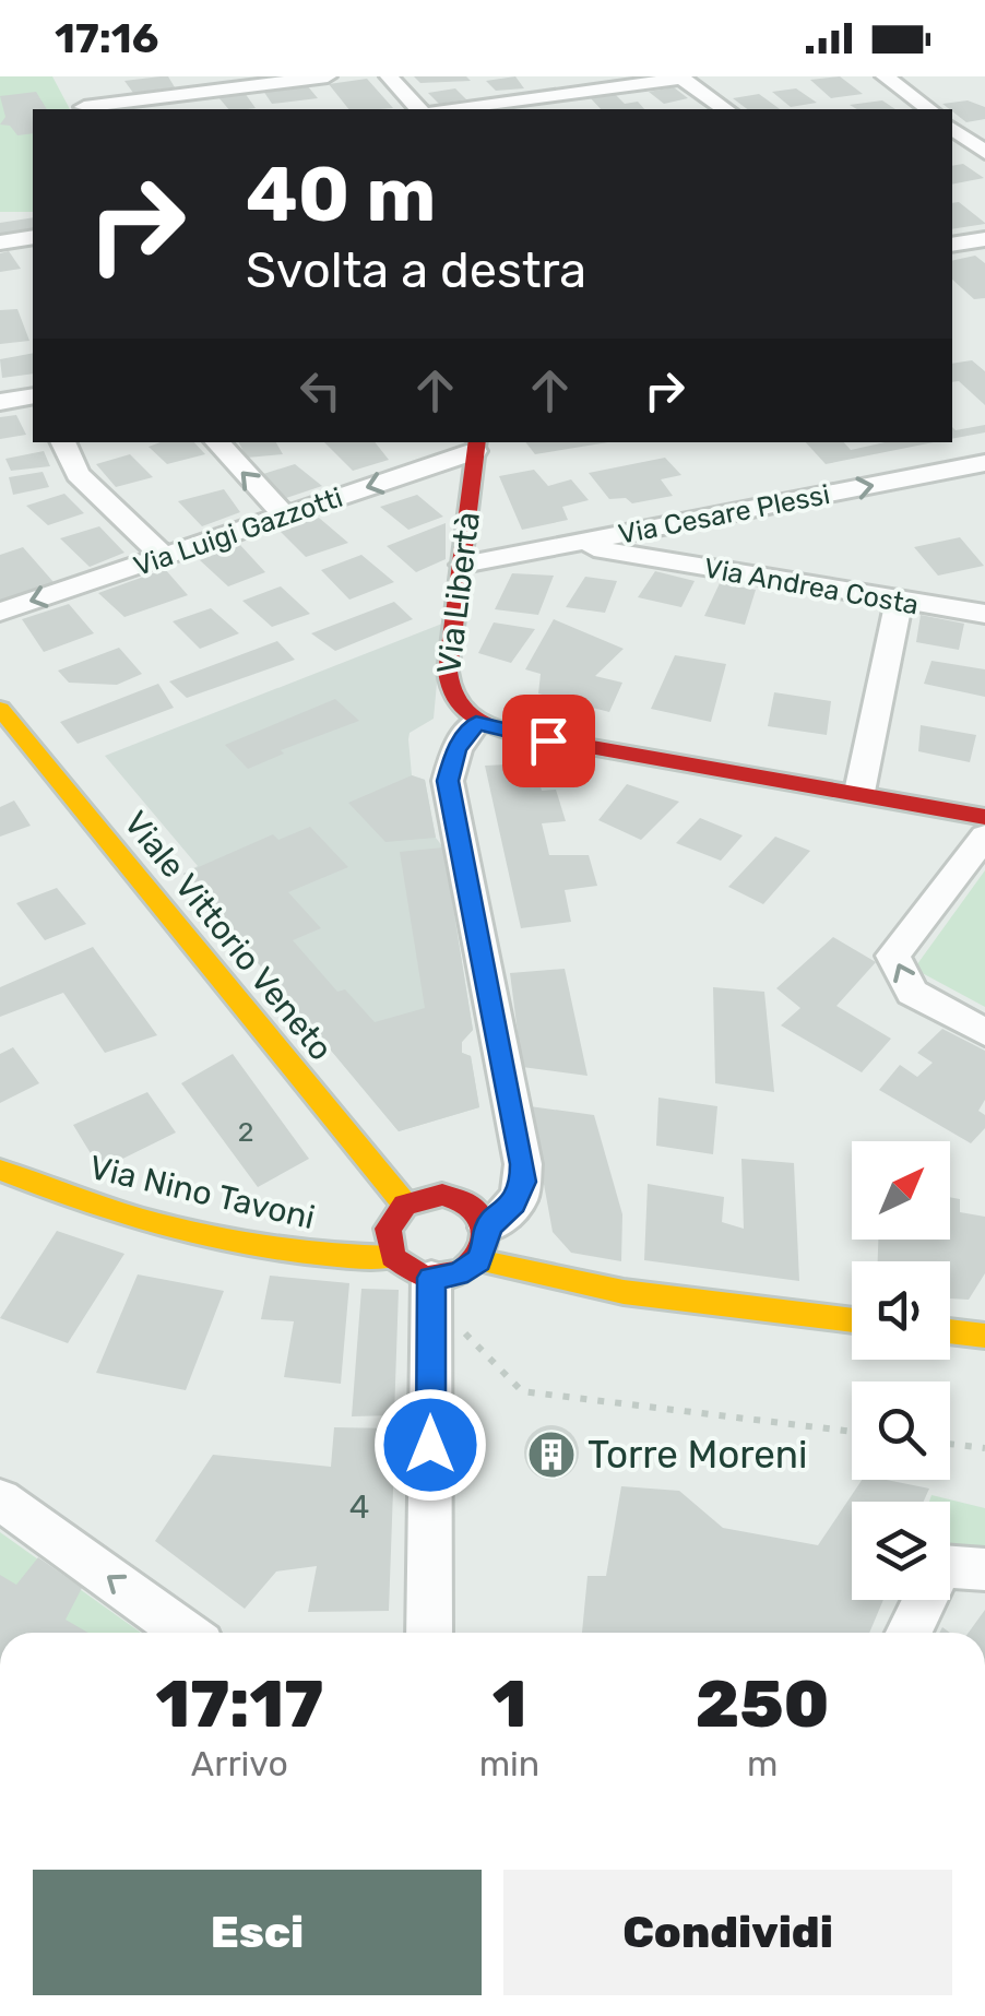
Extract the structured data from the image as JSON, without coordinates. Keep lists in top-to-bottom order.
{
  "streets": {
    "street": [
      "Via Cesare Plessi",
      "Via Luigi Gazzotti",
      "Via Andrea Costa",
      "Via Libertà",
      "Viale Vittorio Veneto",
      "Via Nino Tavoni"
    ]
  },
  "crossings": [
    ["Via Cesare Plessi", "Via Andrea Costa"],
    ["Via Cesare Plessi", "Via Libertà"],
    ["Via Luigi Gazzotti", "Via Libertà"],
    ["Via Libertà", "Viale Vittorio Veneto"],
    ["Via Libertà", "Via Nino Tavoni"],
    ["Viale Vittorio Veneto", "Via Nino Tavoni"]
  ],
  "one_way": ["Via Luigi Gazzotti"],
  "places": {
    "building": ["Torre Moreni"]
  },
  "house_numbers": ["2", "4"],
  "north": "top right",
  "page": {
    "status": "17:16",
    "turn": ["40 m", "Svolta a destra"],
    "eta": [
      "17:17",
      "Arrivo",
      "1",
      "min",
      "250",
      "m"
    ],
    "buttons": ["Esci", "Condividi"]
  }
}
